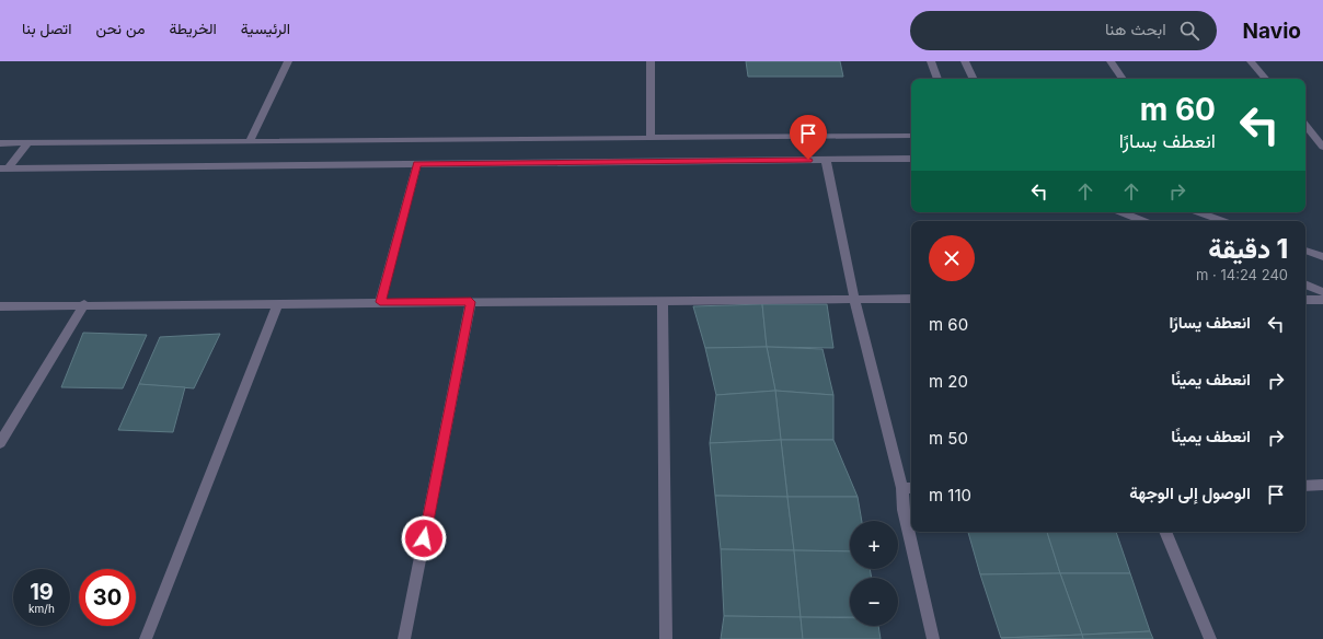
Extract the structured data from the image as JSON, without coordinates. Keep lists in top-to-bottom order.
{
  "page": {
    "header": "Navio",
    "search": "ابحث هنا",
    "nav": [
      "الرئيسية",
      "الخريطة",
      "من نحن",
      "اتصل بنا"
    ],
    "turn": ["60 m", "انعطف يسارًا"],
    "heading": ["1 دقيقة", "240 m · 14:24"],
    "list": [
      {
        "name": "انعطف يسارًا",
        "value": "60 m"
      },
      {
        "name": "انعطف يمينًا",
        "value": "20 m"
      },
      {
        "name": "انعطف يمينًا",
        "value": "50 m"
      },
      {
        "name": "الوصول إلى الوجهة",
        "value": "110 m"
      }
    ],
    "map_buttons": ["+", "−"],
    "speed": "19 km/h",
    "limit": "30"
  }
}
